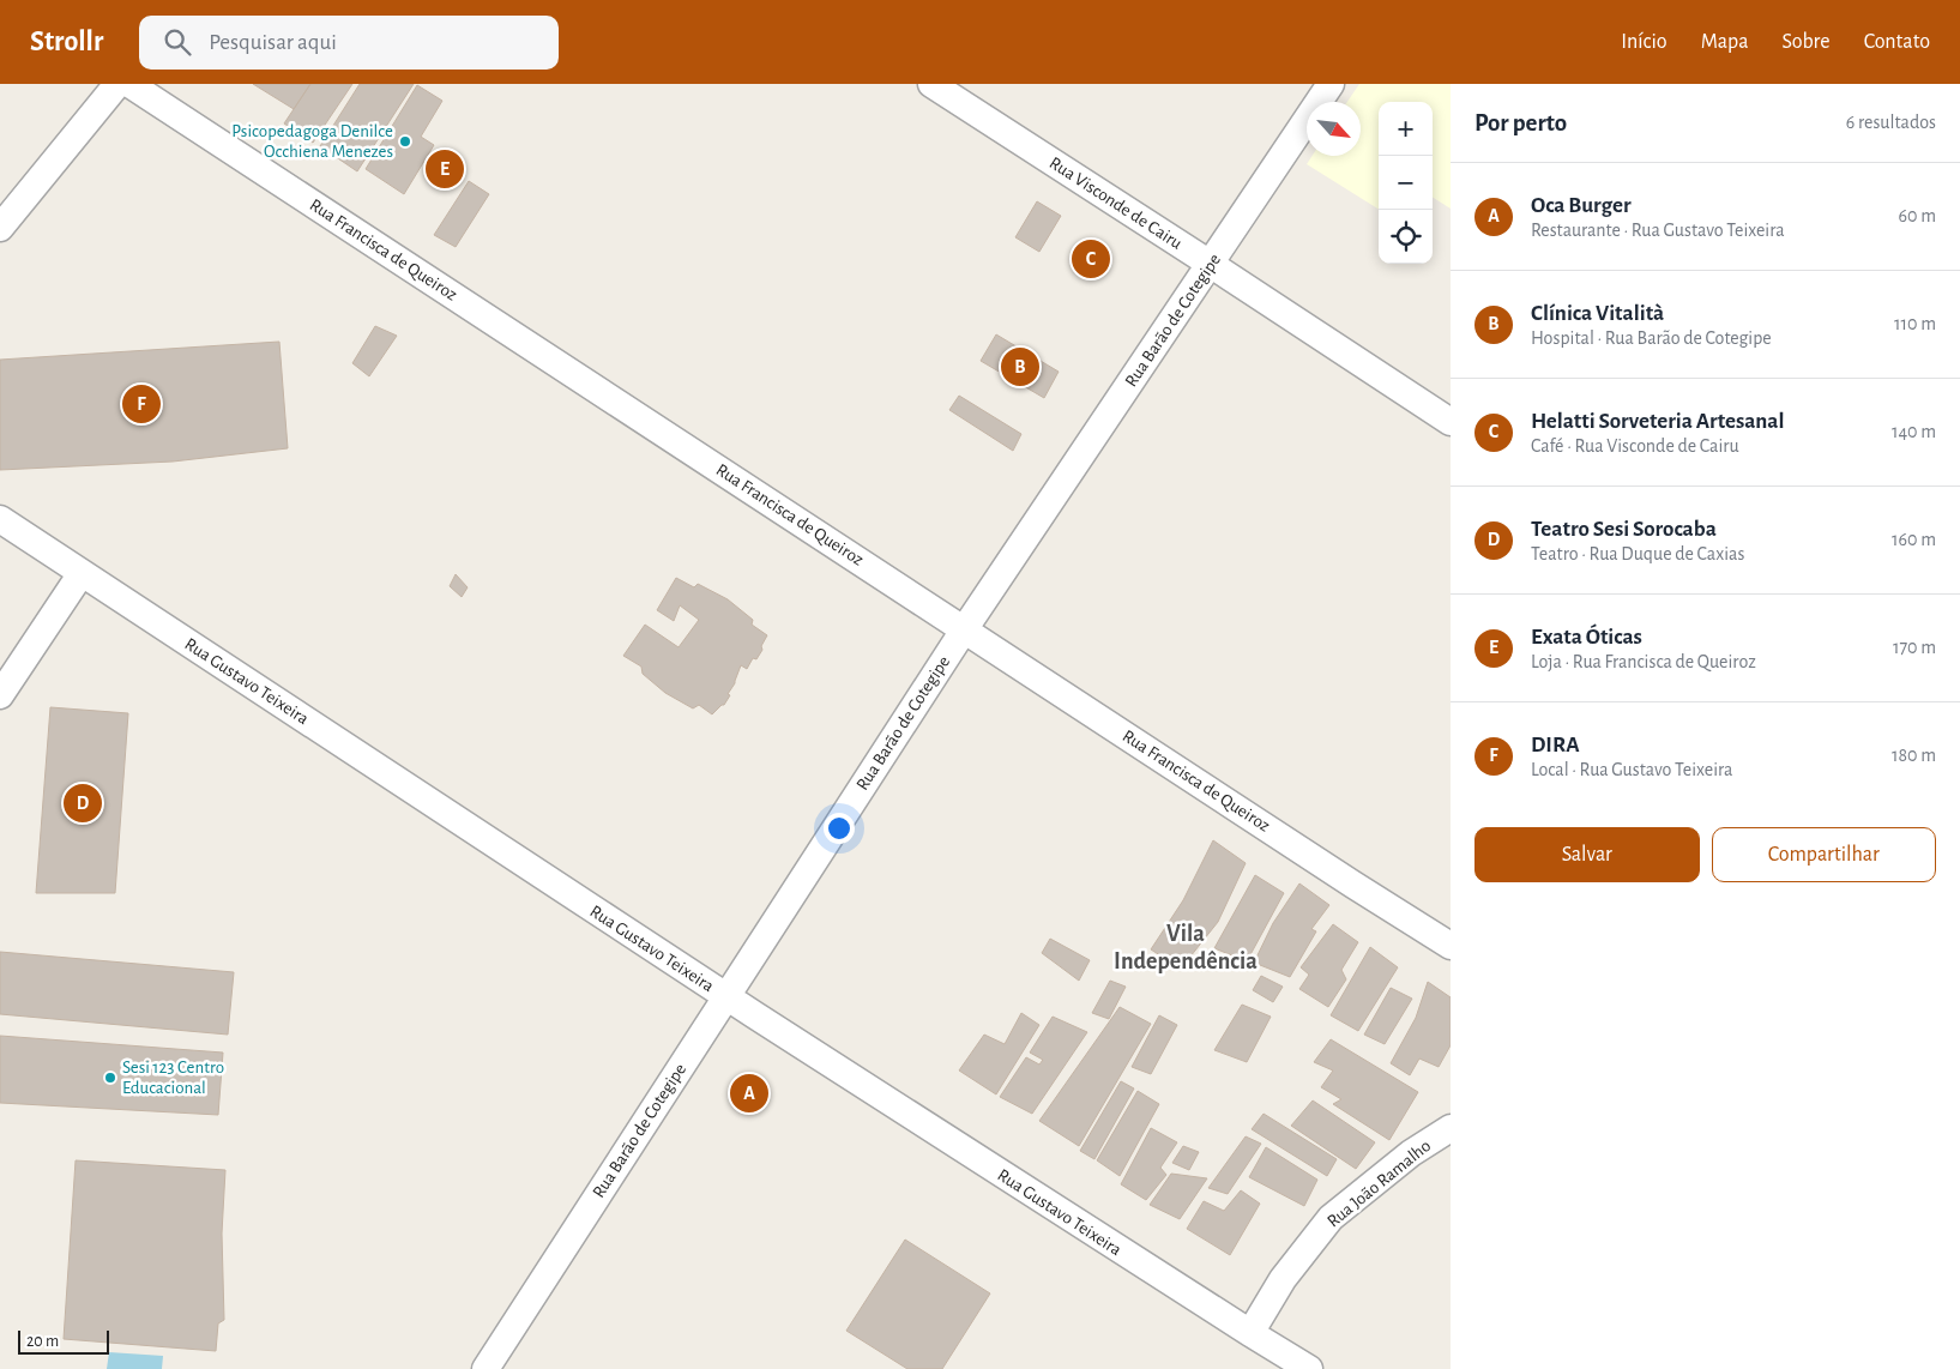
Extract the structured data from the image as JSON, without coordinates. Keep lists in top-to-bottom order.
{
  "streets": {
    "street": [
      "Rua Visconde de Cairu",
      "Rua Francisca de Queiroz",
      "Rua Barão de Cotegipe",
      "Rua Gustavo Teixeira",
      "Rua João Ramalho"
    ]
  },
  "crossings": [
    ["Rua Visconde de Cairu", "Rua Barão de Cotegipe"],
    ["Rua Francisca de Queiroz", "Rua Barão de Cotegipe"],
    ["Rua Barão de Cotegipe", "Rua Gustavo Teixeira"],
    ["Rua Gustavo Teixeira", "Rua João Ramalho"]
  ],
  "districts": ["Vila Independência"],
  "places": ["Psicopedagoga Denilce Occhiena Menezes", "Sesi 123 Centro Educacional"],
  "scale_bar": "20 m",
  "north": "bottom right",
  "page": {
    "header": "Strollr",
    "search": "Pesquisar aqui",
    "nav": [
      "Início",
      "Mapa",
      "Sobre",
      "Contato"
    ],
    "heading": ["Por perto", "6 resultados"],
    "map_buttons": ["+", "−"],
    "pins": [
      "E",
      "C",
      "B",
      "F",
      "D",
      "A"
    ],
    "list": [
      {
        "mark": "A",
        "name": "Oca Burger",
        "note": "Restaurante · Rua Gustavo Teixeira",
        "value": "60 m"
      },
      {
        "mark": "B",
        "name": "Clínica Vitalità",
        "note": "Hospital · Rua Barão de Cotegipe",
        "value": "110 m"
      },
      {
        "mark": "C",
        "name": "Helatti Sorveteria Artesanal",
        "note": "Café · Rua Visconde de Cairu",
        "value": "140 m"
      },
      {
        "mark": "D",
        "name": "Teatro Sesi Sorocaba",
        "note": "Teatro · Rua Duque de Caxias",
        "value": "160 m"
      },
      {
        "mark": "E",
        "name": "Exata Óticas",
        "note": "Loja · Rua Francisca de Queiroz",
        "value": "170 m"
      },
      {
        "mark": "F",
        "name": "DIRA",
        "note": "Local · Rua Gustavo Teixeira",
        "value": "180 m"
      }
    ],
    "buttons": ["Salvar", "Compartilhar"],
    "scale": "20 m"
  }
}
